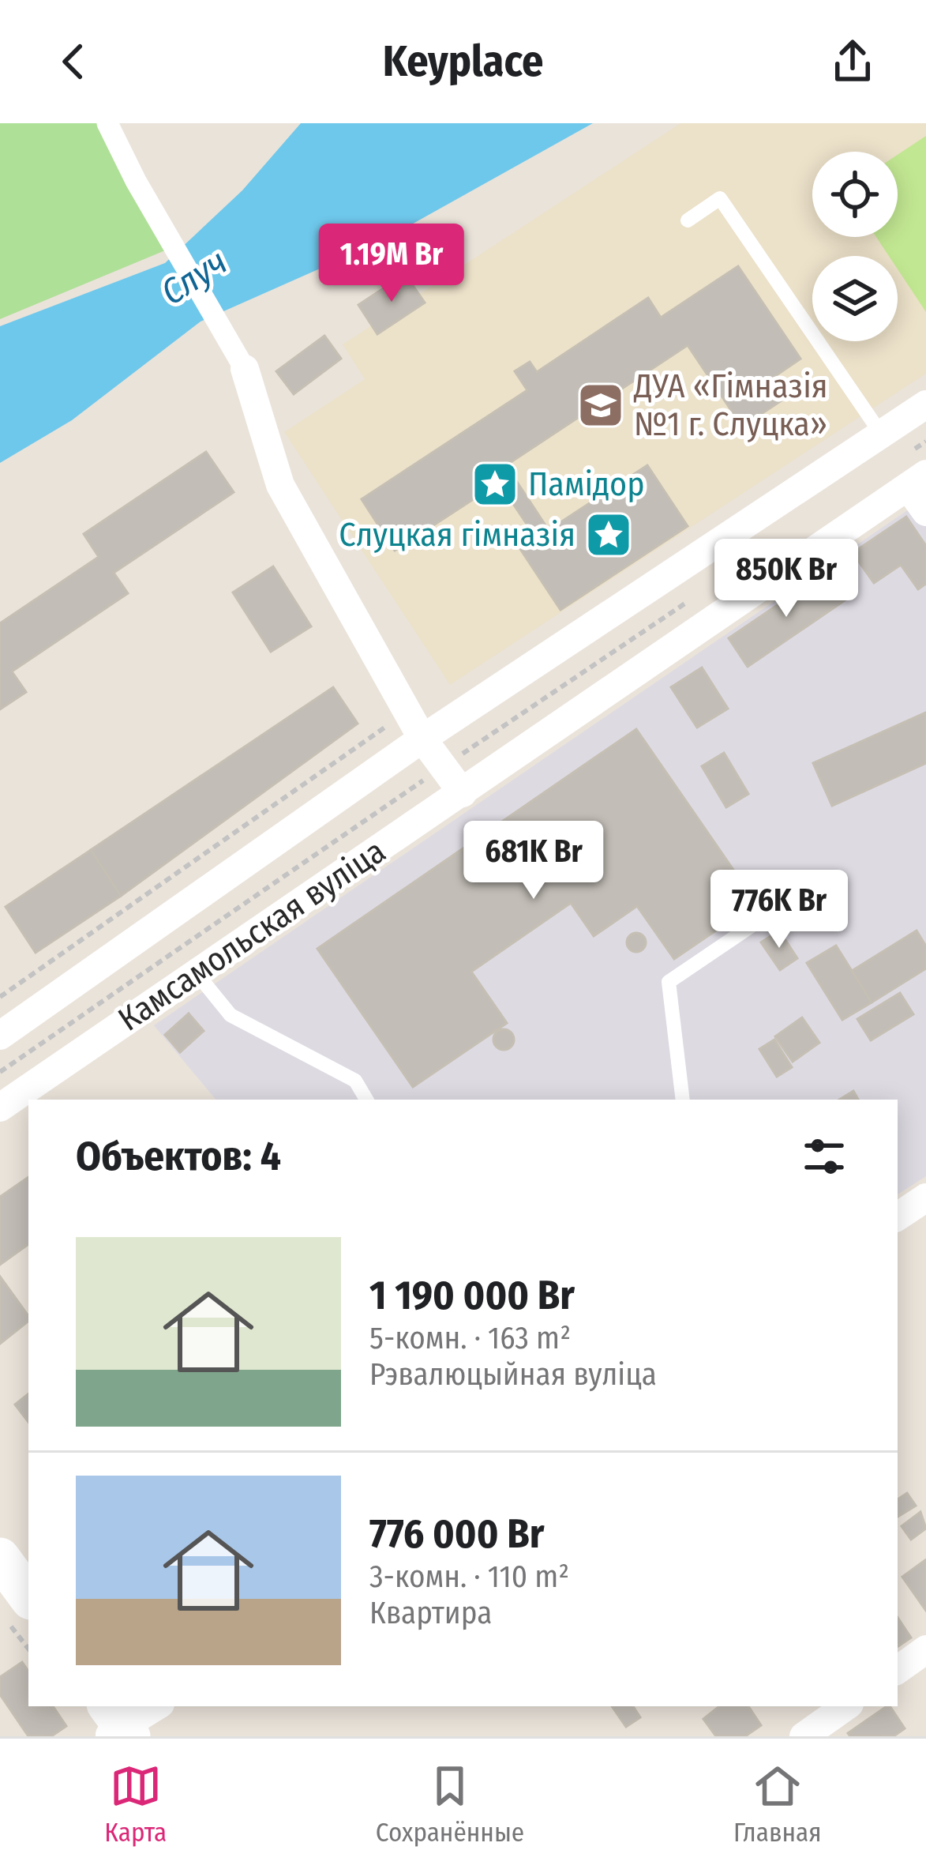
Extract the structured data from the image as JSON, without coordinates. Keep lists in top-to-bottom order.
{
  "streets": {
    "street": ["Камсамольская вуліца"]
  },
  "water": ["Случ"],
  "places": {
    "school or university": ["ДУА «Гімназія №1 г. Слуцка»"],
    "place": ["Памідор", "Слуцкая гімназія"]
  },
  "page": {
    "header": "Keyplace",
    "price": [
      "1.19M Br",
      "850K Br",
      "681K Br",
      "776K Br"
    ],
    "heading": "Объектов: 4",
    "list": [
      {
        "name": "1 190 000 Br",
        "note": "5-комн. · 163 m² · Рэвалюцыйная вуліца"
      },
      {
        "name": "776 000 Br",
        "note": "3-комн. · 110 m² · Квартира"
      }
    ],
    "tabs": ["Карта", "Сохранённые", "Главная"]
  }
}
